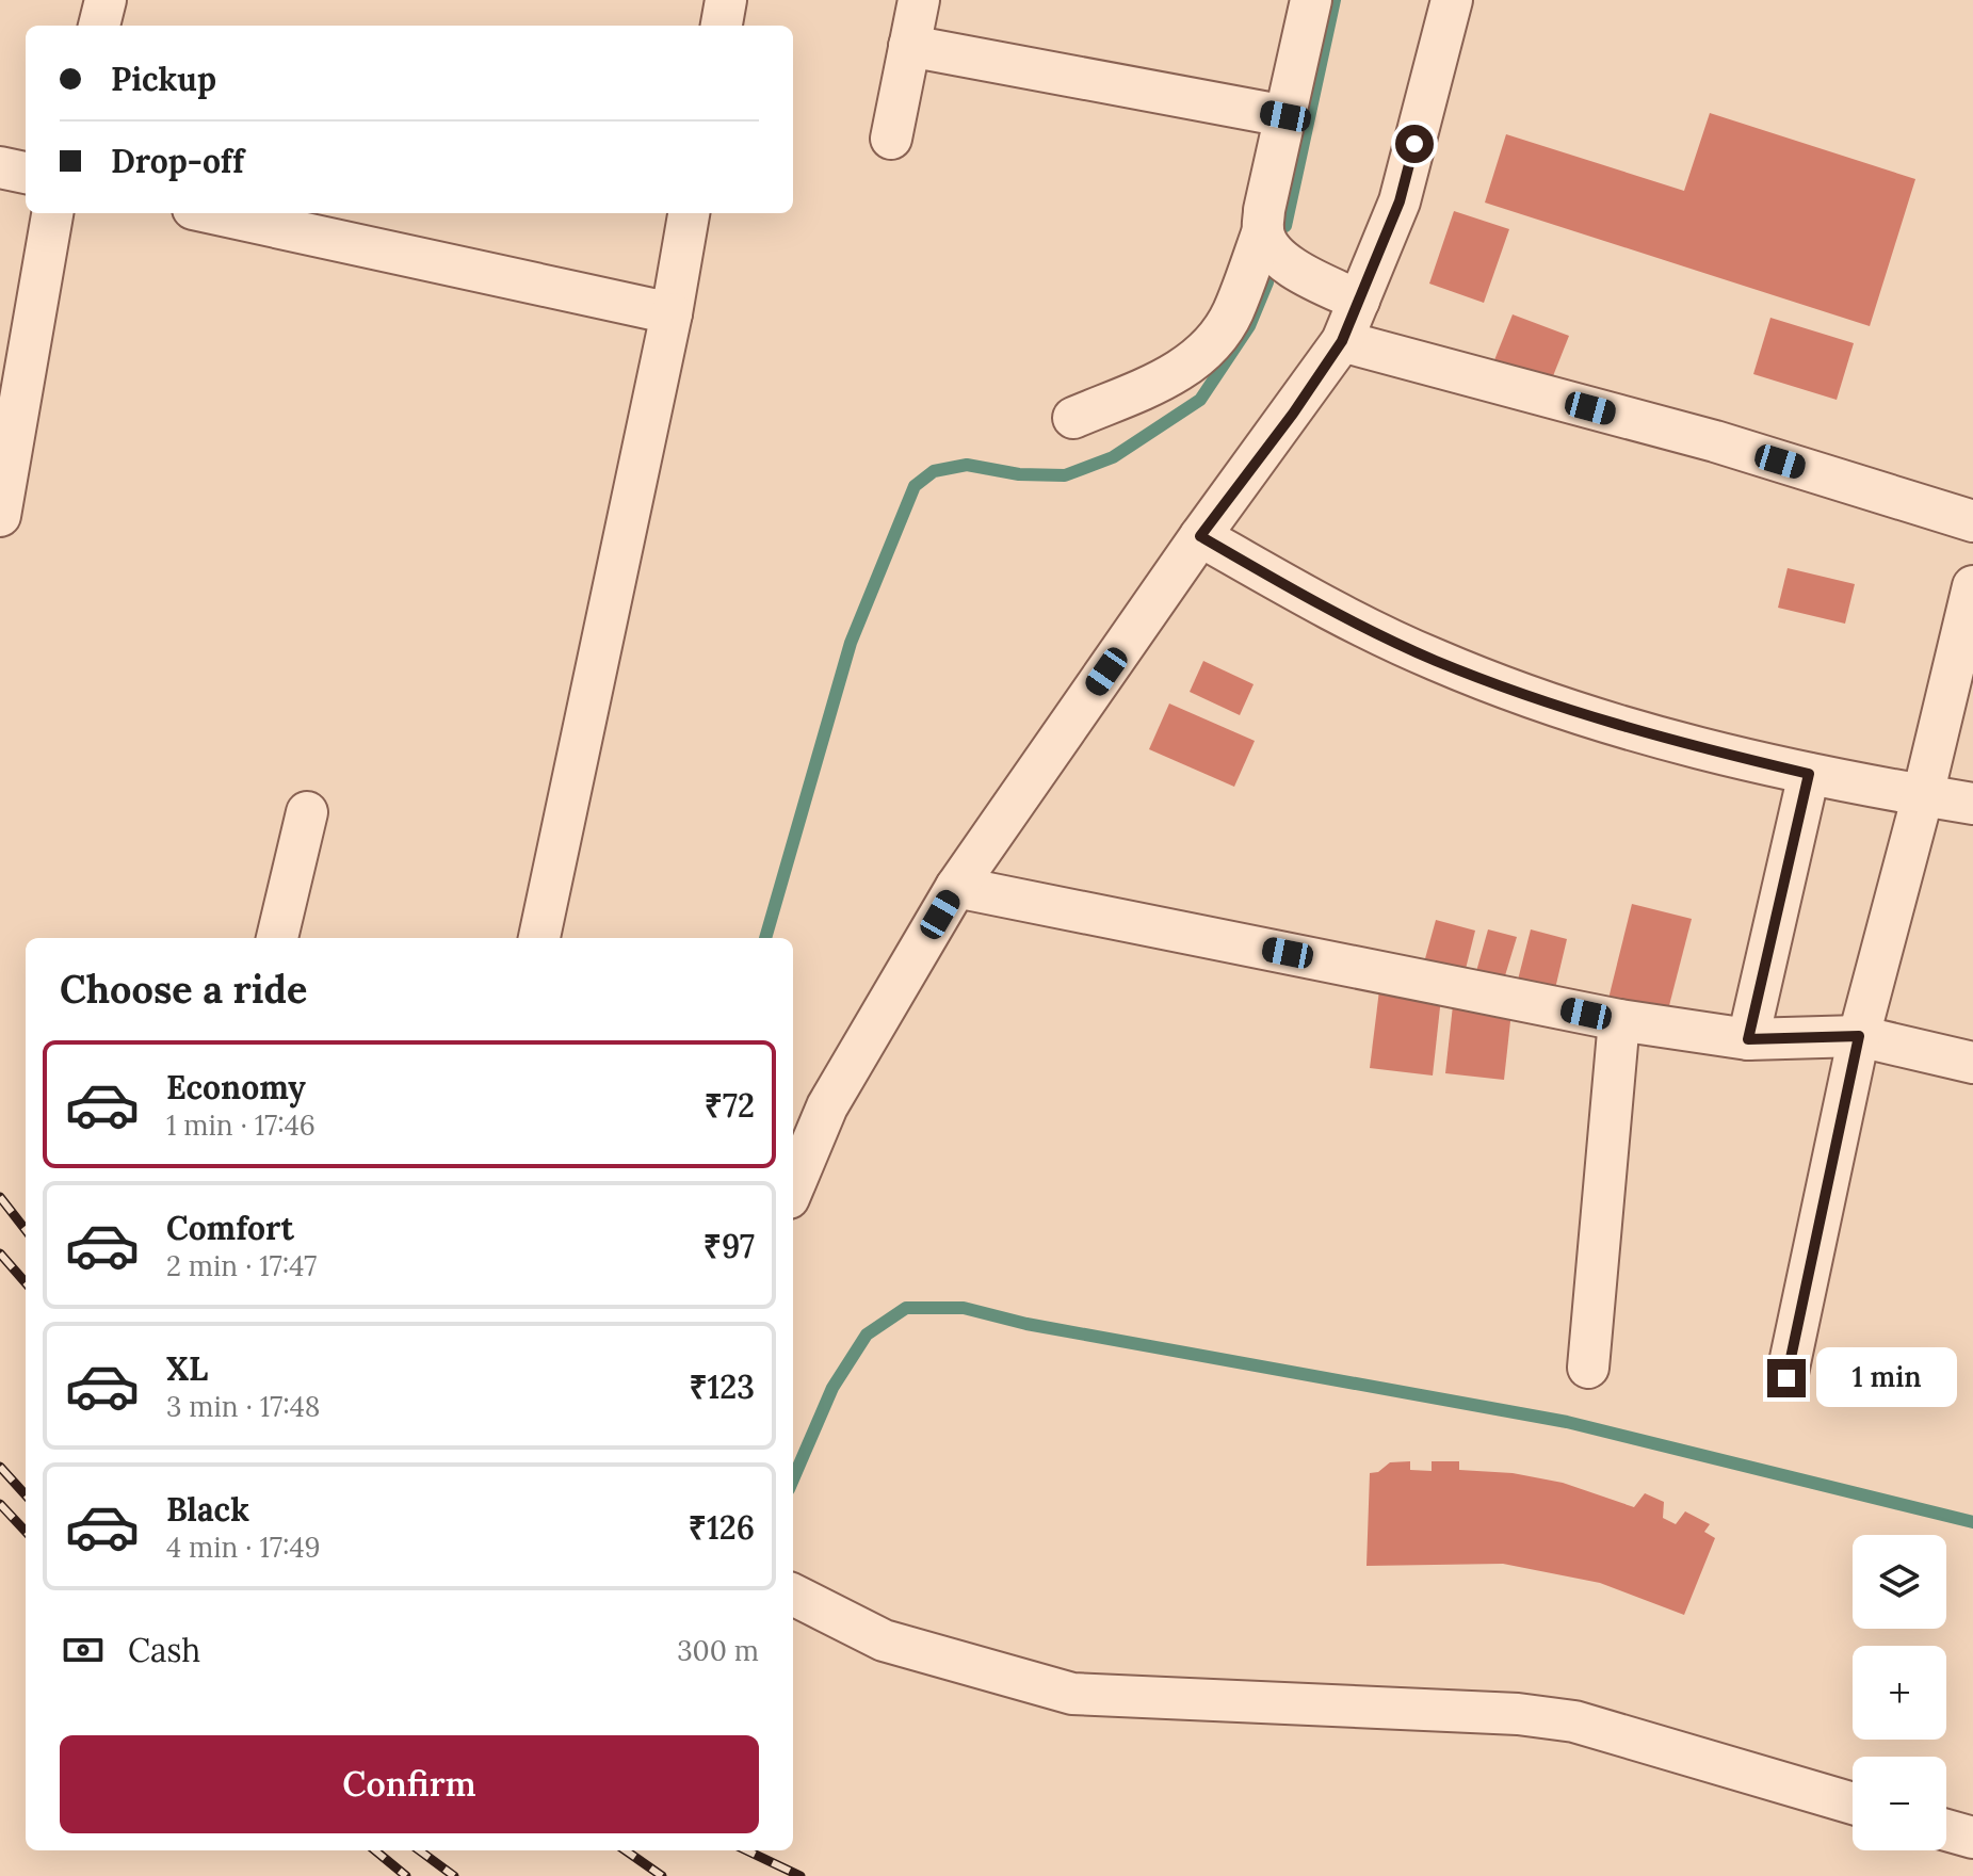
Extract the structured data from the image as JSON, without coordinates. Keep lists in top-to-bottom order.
{
  "page": {
    "banner": ["Pickup", "Drop-off"],
    "heading": "Choose a ride",
    "list": [
      {
        "name": "Economy",
        "note": "1 min · 17:46",
        "value": "₹72"
      },
      {
        "name": "Comfort",
        "note": "2 min · 17:47",
        "value": "₹97"
      },
      {
        "name": "XL",
        "note": "3 min · 17:48",
        "value": "₹123"
      },
      {
        "name": "Black",
        "note": "4 min · 17:49",
        "value": "₹126"
      }
    ],
    "bubble": "1 min",
    "map_buttons": ["+", "−"],
    "pay": ["Cash", "300 m"],
    "buttons": "Confirm"
  }
}
